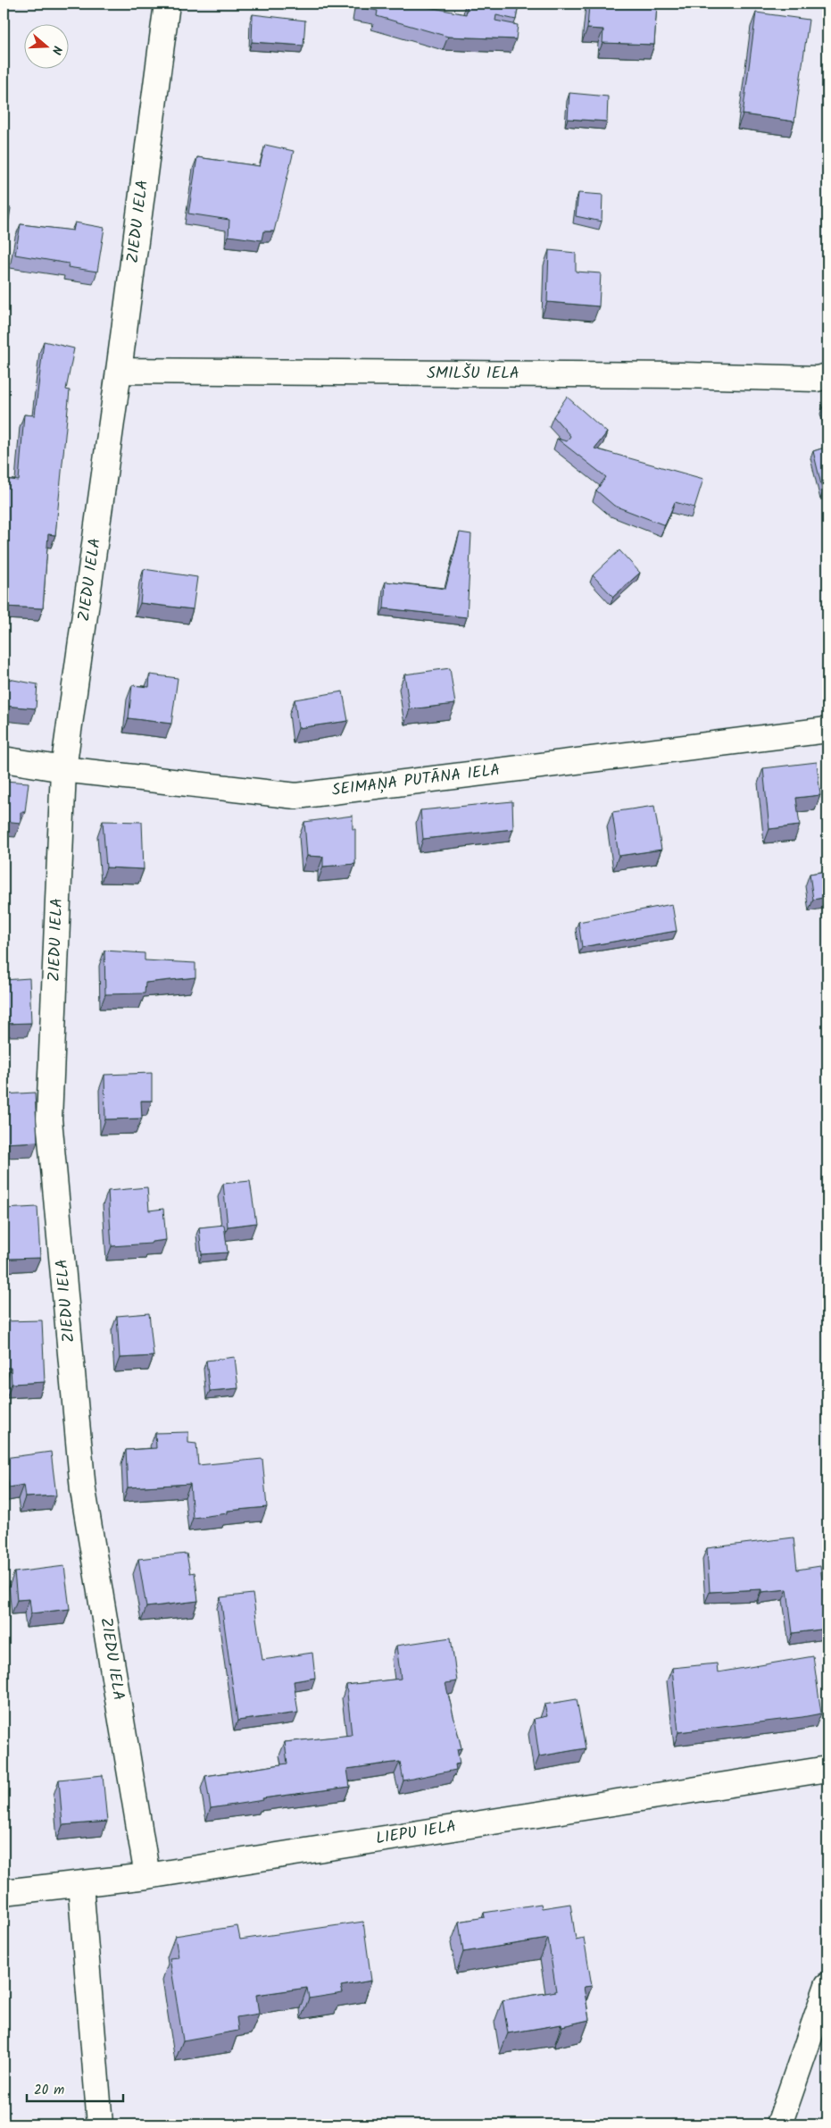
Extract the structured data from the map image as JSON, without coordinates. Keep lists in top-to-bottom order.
{
  "streets": {
    "street": [
      "ZIEDU IELA",
      "SMILŠU IELA",
      "SEIMAŅA PUTĀNA IELA",
      "LIEPU IELA"
    ]
  },
  "crossings": [
    ["ZIEDU IELA", "SMILŠU IELA"],
    ["ZIEDU IELA", "SEIMAŅA PUTĀNA IELA"],
    ["ZIEDU IELA", "LIEPU IELA"]
  ],
  "scale_bar": "20 m",
  "north": "right"
}
